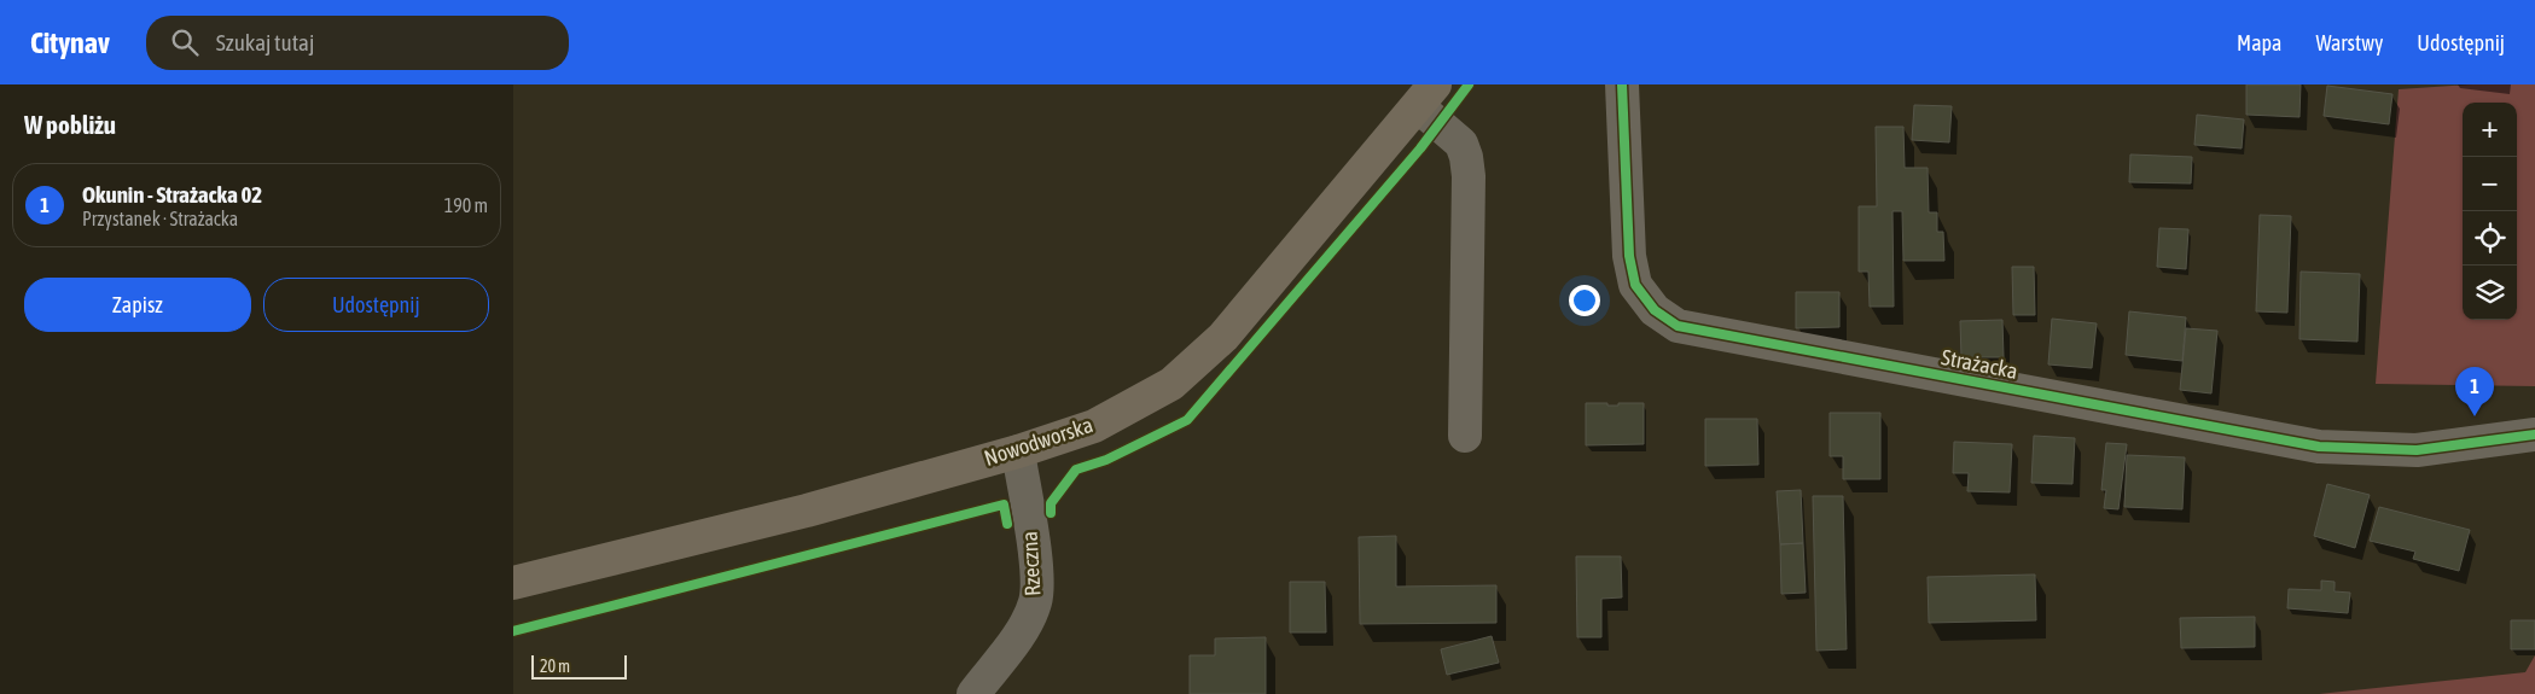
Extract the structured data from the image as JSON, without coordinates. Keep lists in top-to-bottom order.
{
  "streets": {
    "main road": ["Nowodworska"],
    "street": ["Strażacka", "Rzeczna"]
  },
  "crossings": [
    ["Nowodworska", "Rzeczna"]
  ],
  "scale_bar": "20 m",
  "page": {
    "header": "Citynav",
    "search": "Szukaj tutaj",
    "nav": ["Mapa", "Warstwy", "Udostępnij"],
    "heading": "W pobliżu",
    "map_buttons": ["+", "−"],
    "list": [
      {
        "mark": "1",
        "name": "Okunin - Strażacka 02",
        "note": "Przystanek · Strażacka",
        "value": "190 m"
      }
    ],
    "buttons": ["Zapisz", "Udostępnij"],
    "pins": "1",
    "scale": "20 m"
  }
}
